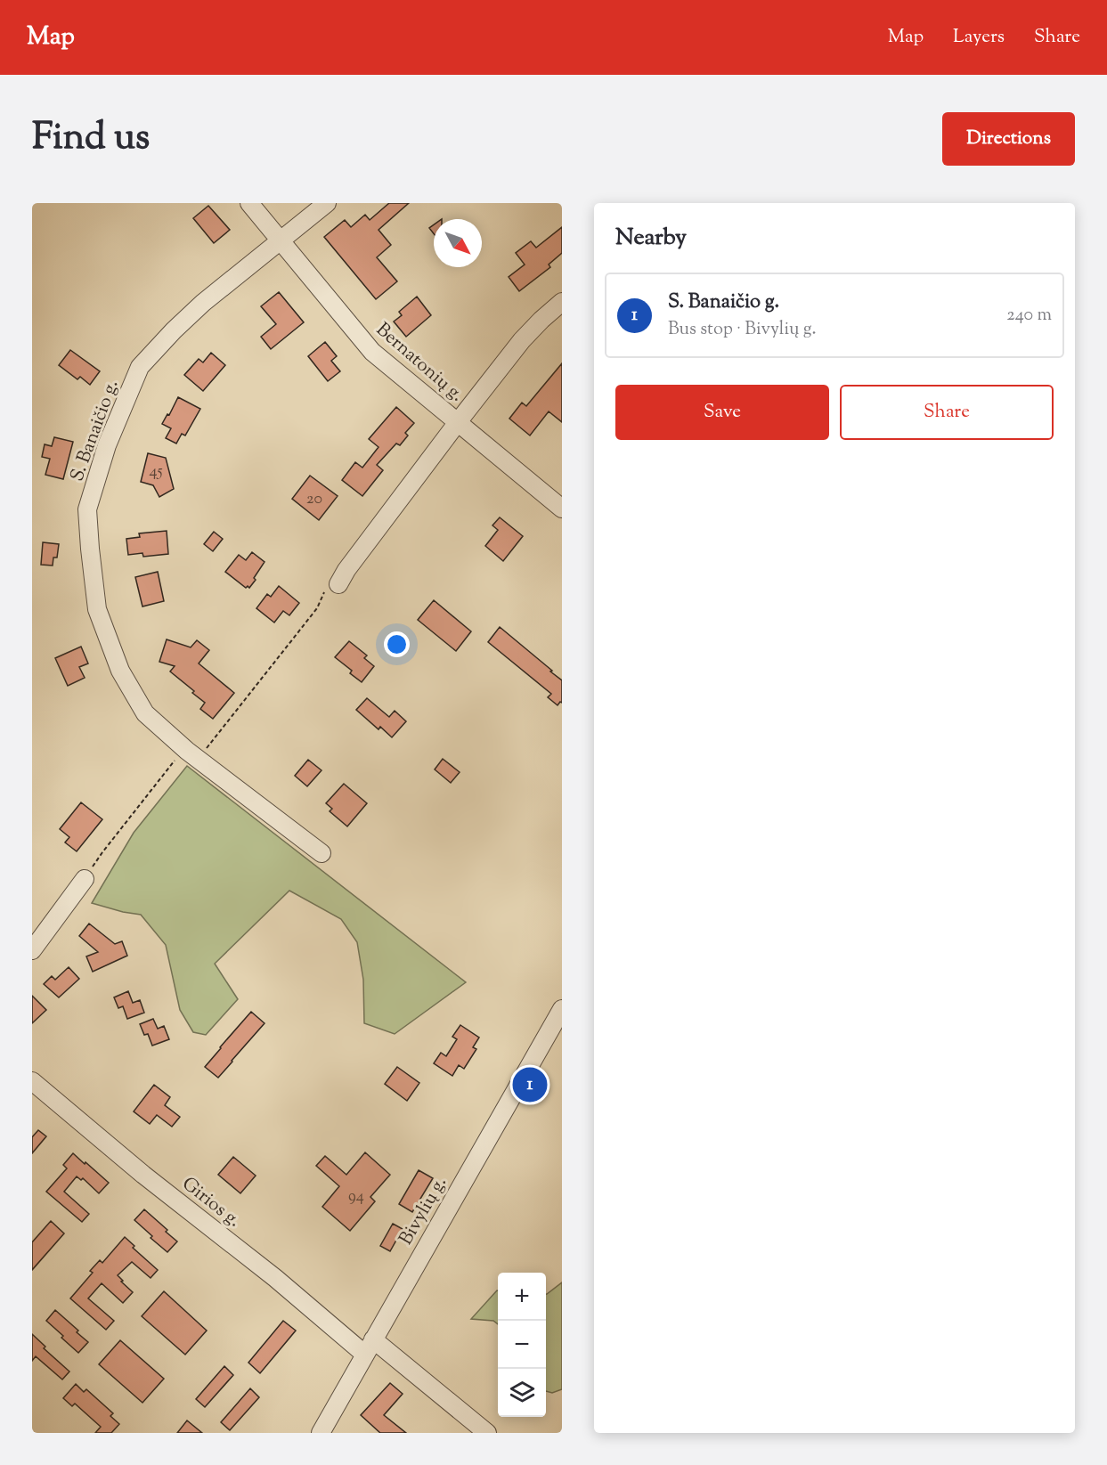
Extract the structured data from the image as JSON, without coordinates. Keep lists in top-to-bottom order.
{
  "streets": {
    "street": [
      "Bernatonių g.",
      "S. Banaičio g.",
      "Girios g.",
      "Bivylių g."
    ]
  },
  "crossings": [
    ["Bernatonių g.", "S. Banaičio g."],
    ["Girios g.", "Bivylių g."]
  ],
  "house_numbers": ["45", "20", "94"],
  "north": "bottom right",
  "page": {
    "header": "Map",
    "nav": ["Map", "Layers", "Share"],
    "title": "Find us",
    "buttons": [
      "Directions",
      ["Save", "Share"]
    ],
    "heading": "Nearby",
    "list": [
      {
        "mark": "1",
        "name": "S. Banaičio g.",
        "note": "Bus stop · Bivylių g.",
        "value": "240 m"
      }
    ],
    "pins": "1",
    "map_buttons": ["+", "−"]
  }
}
